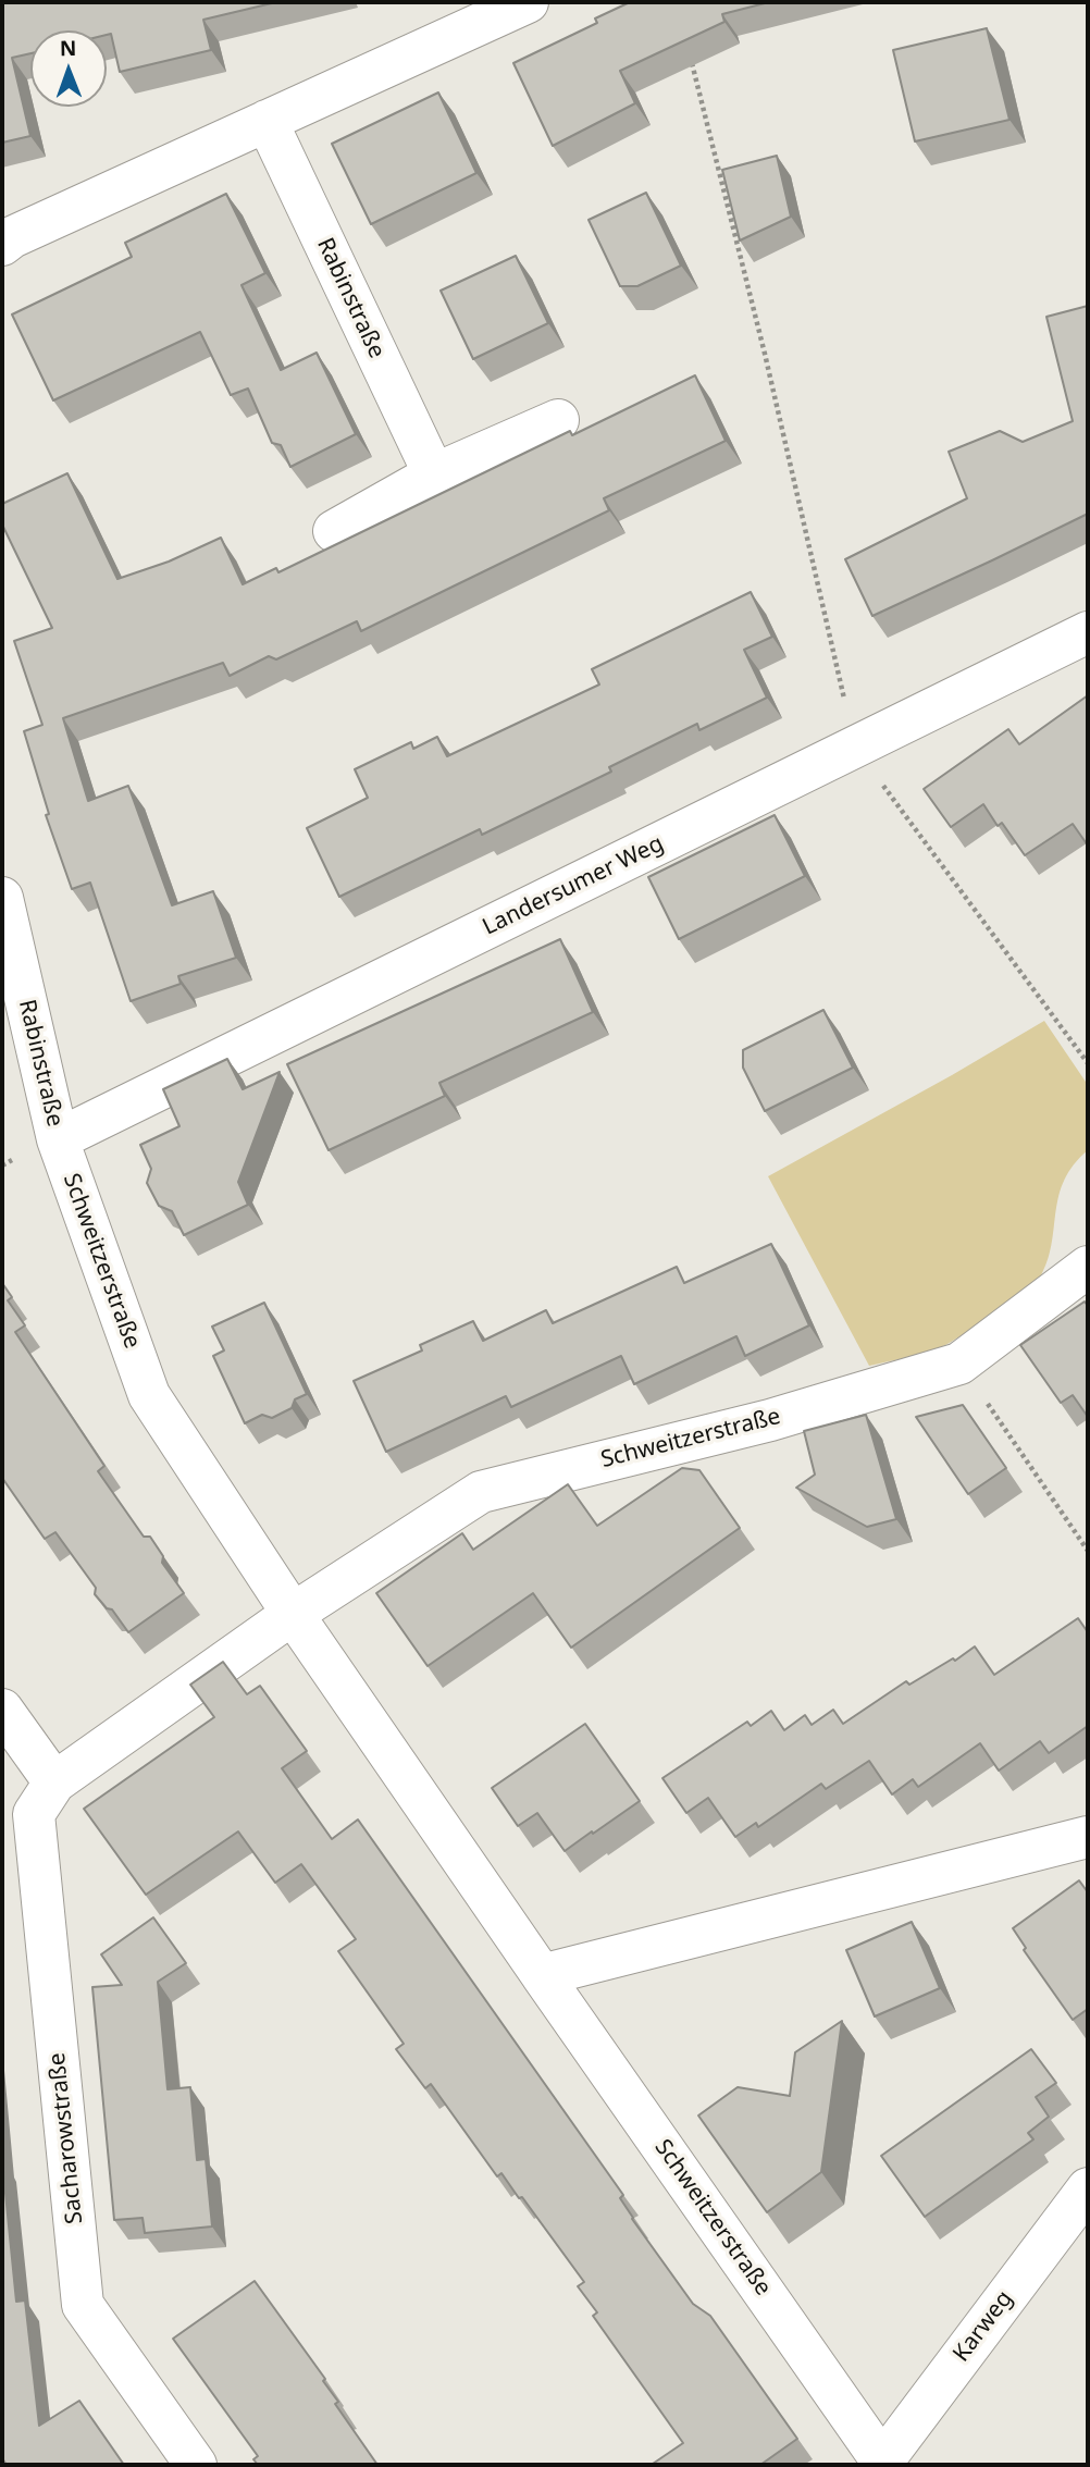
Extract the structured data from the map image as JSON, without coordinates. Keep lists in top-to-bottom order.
{
  "streets": {
    "street": [
      "Rabinstraße",
      "Landersumer Weg",
      "Schweitzerstraße",
      "Sacharowstraße",
      "Karweg"
    ]
  },
  "crossings": [
    ["Rabinstraße", "Landersumer Weg"],
    ["Rabinstraße", "Schweitzerstraße"],
    ["Landersumer Weg", "Schweitzerstraße"],
    ["Schweitzerstraße", "Sacharowstraße"],
    ["Schweitzerstraße", "Karweg"]
  ],
  "north": "top"
}
